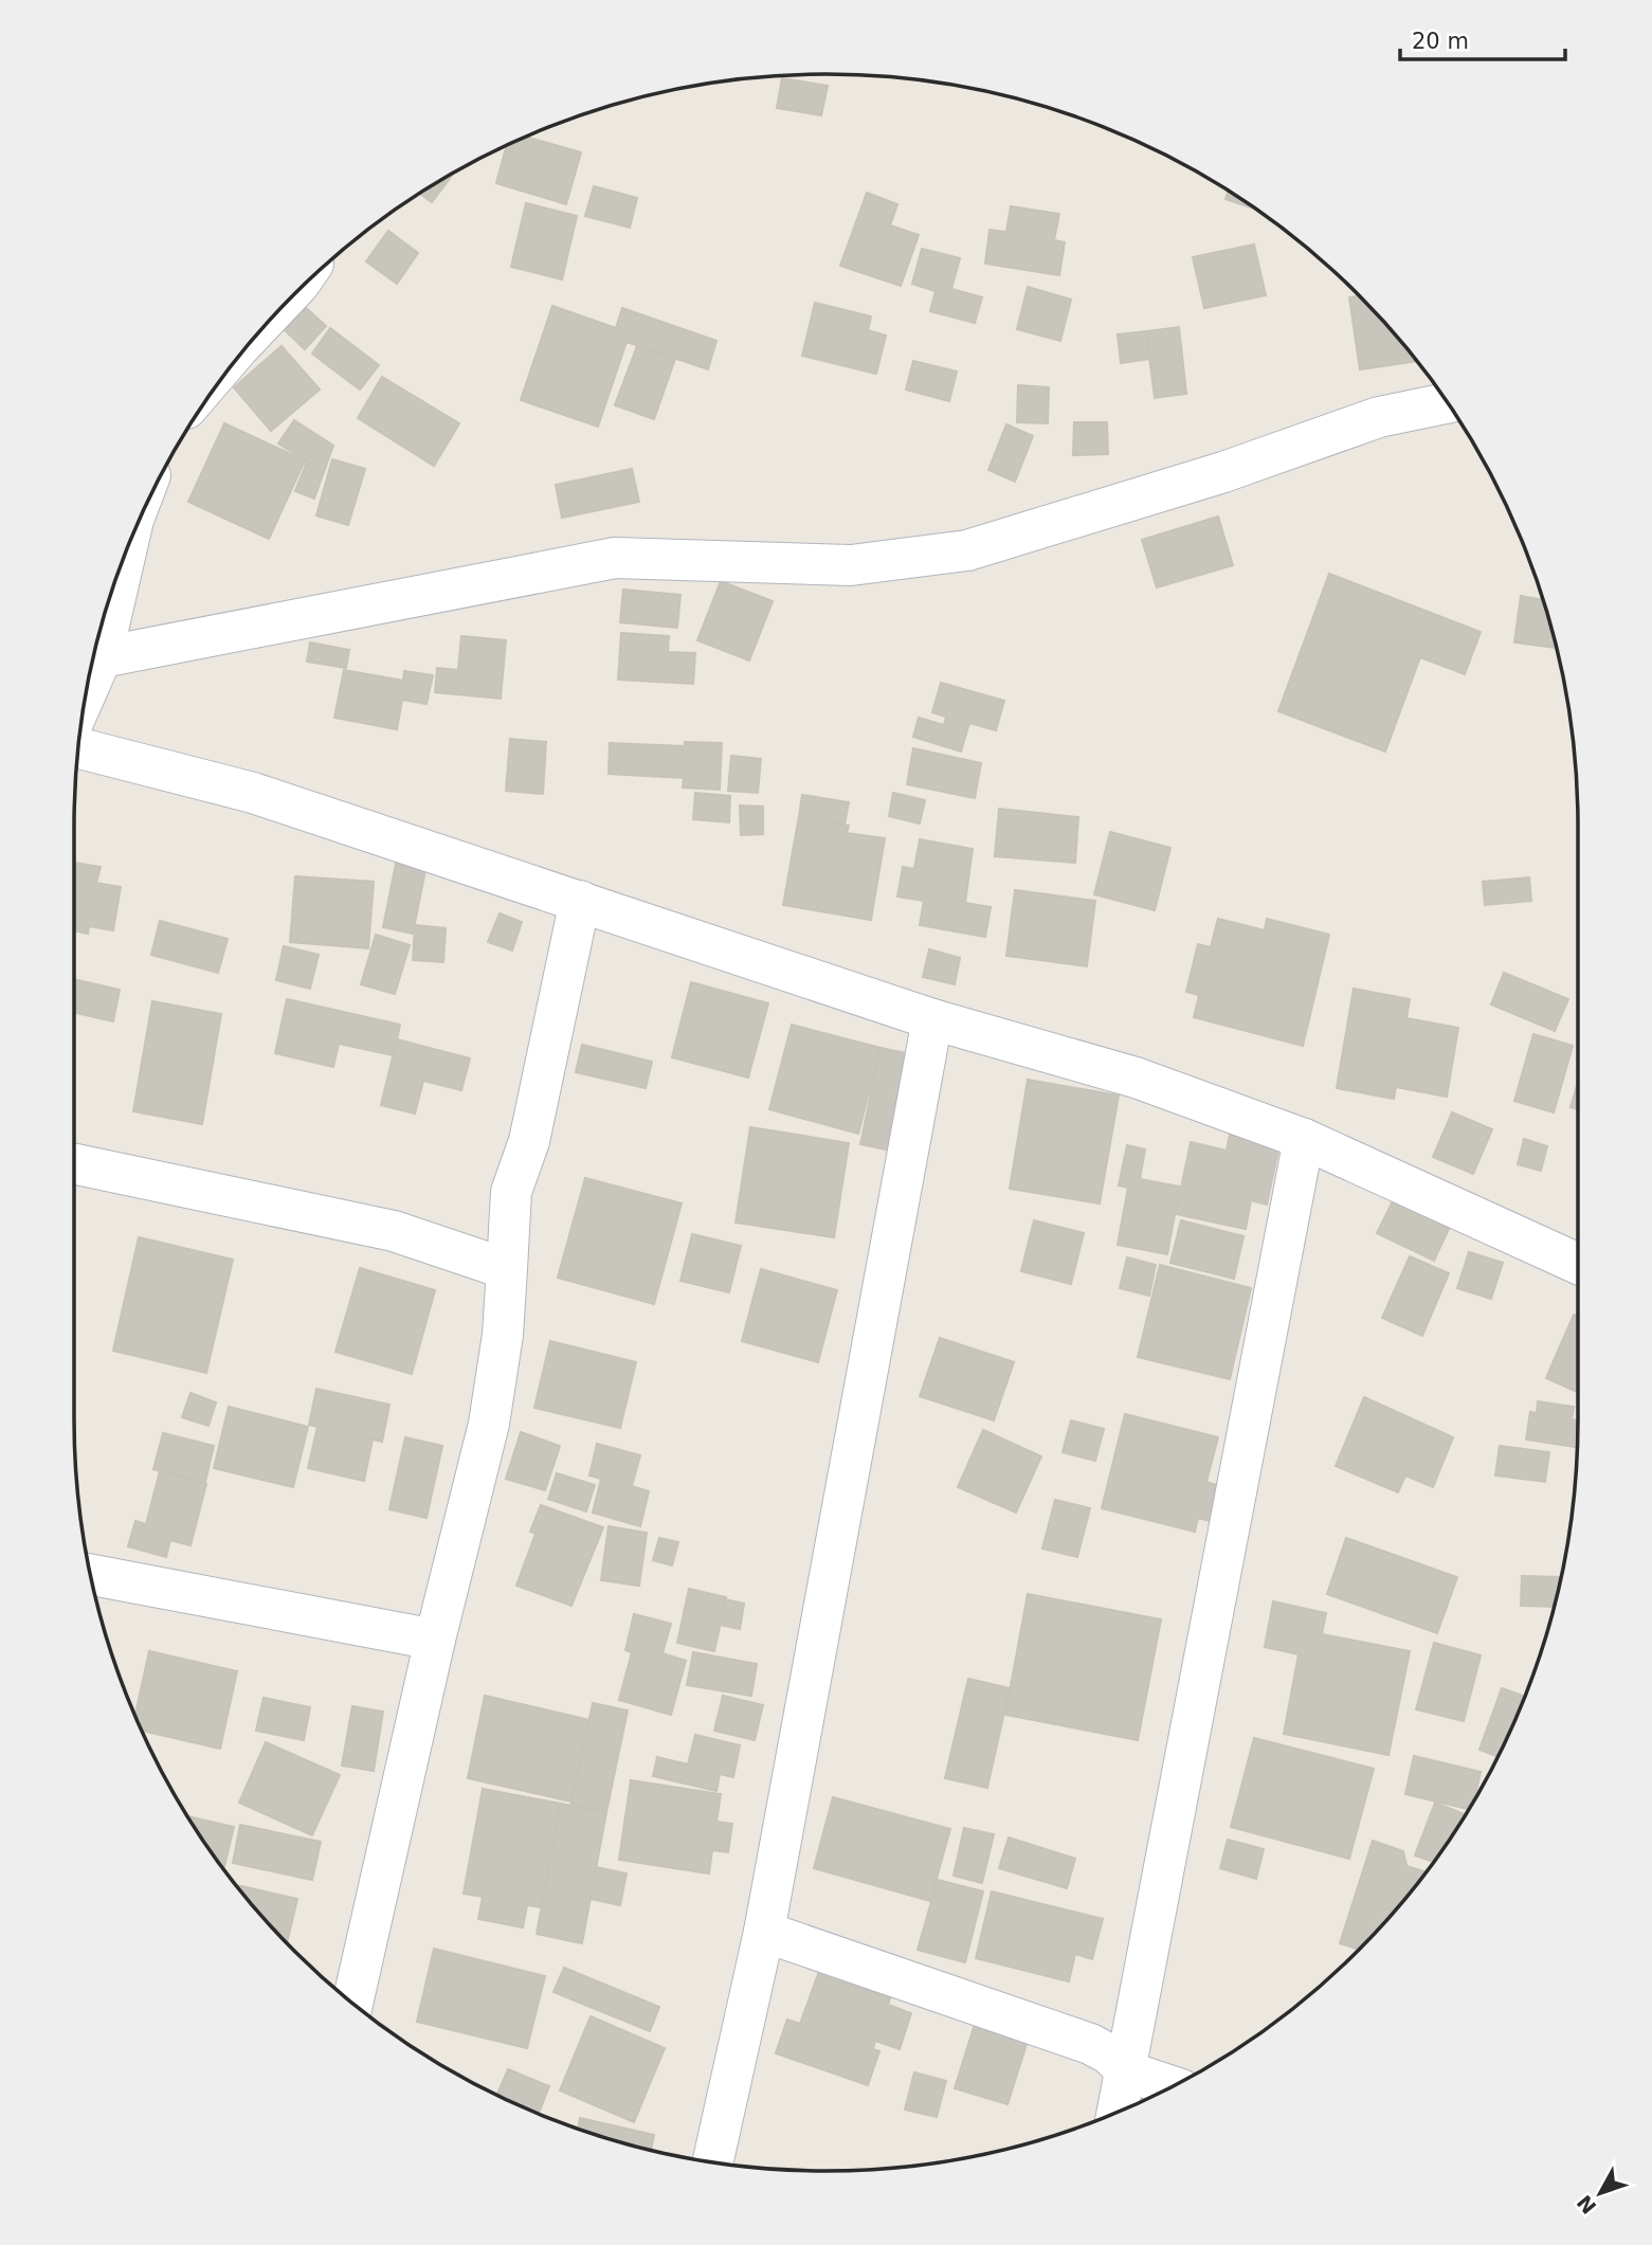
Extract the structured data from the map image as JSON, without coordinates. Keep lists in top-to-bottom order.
{
  "scale_bar": "20 m",
  "north": "bottom left"
}
